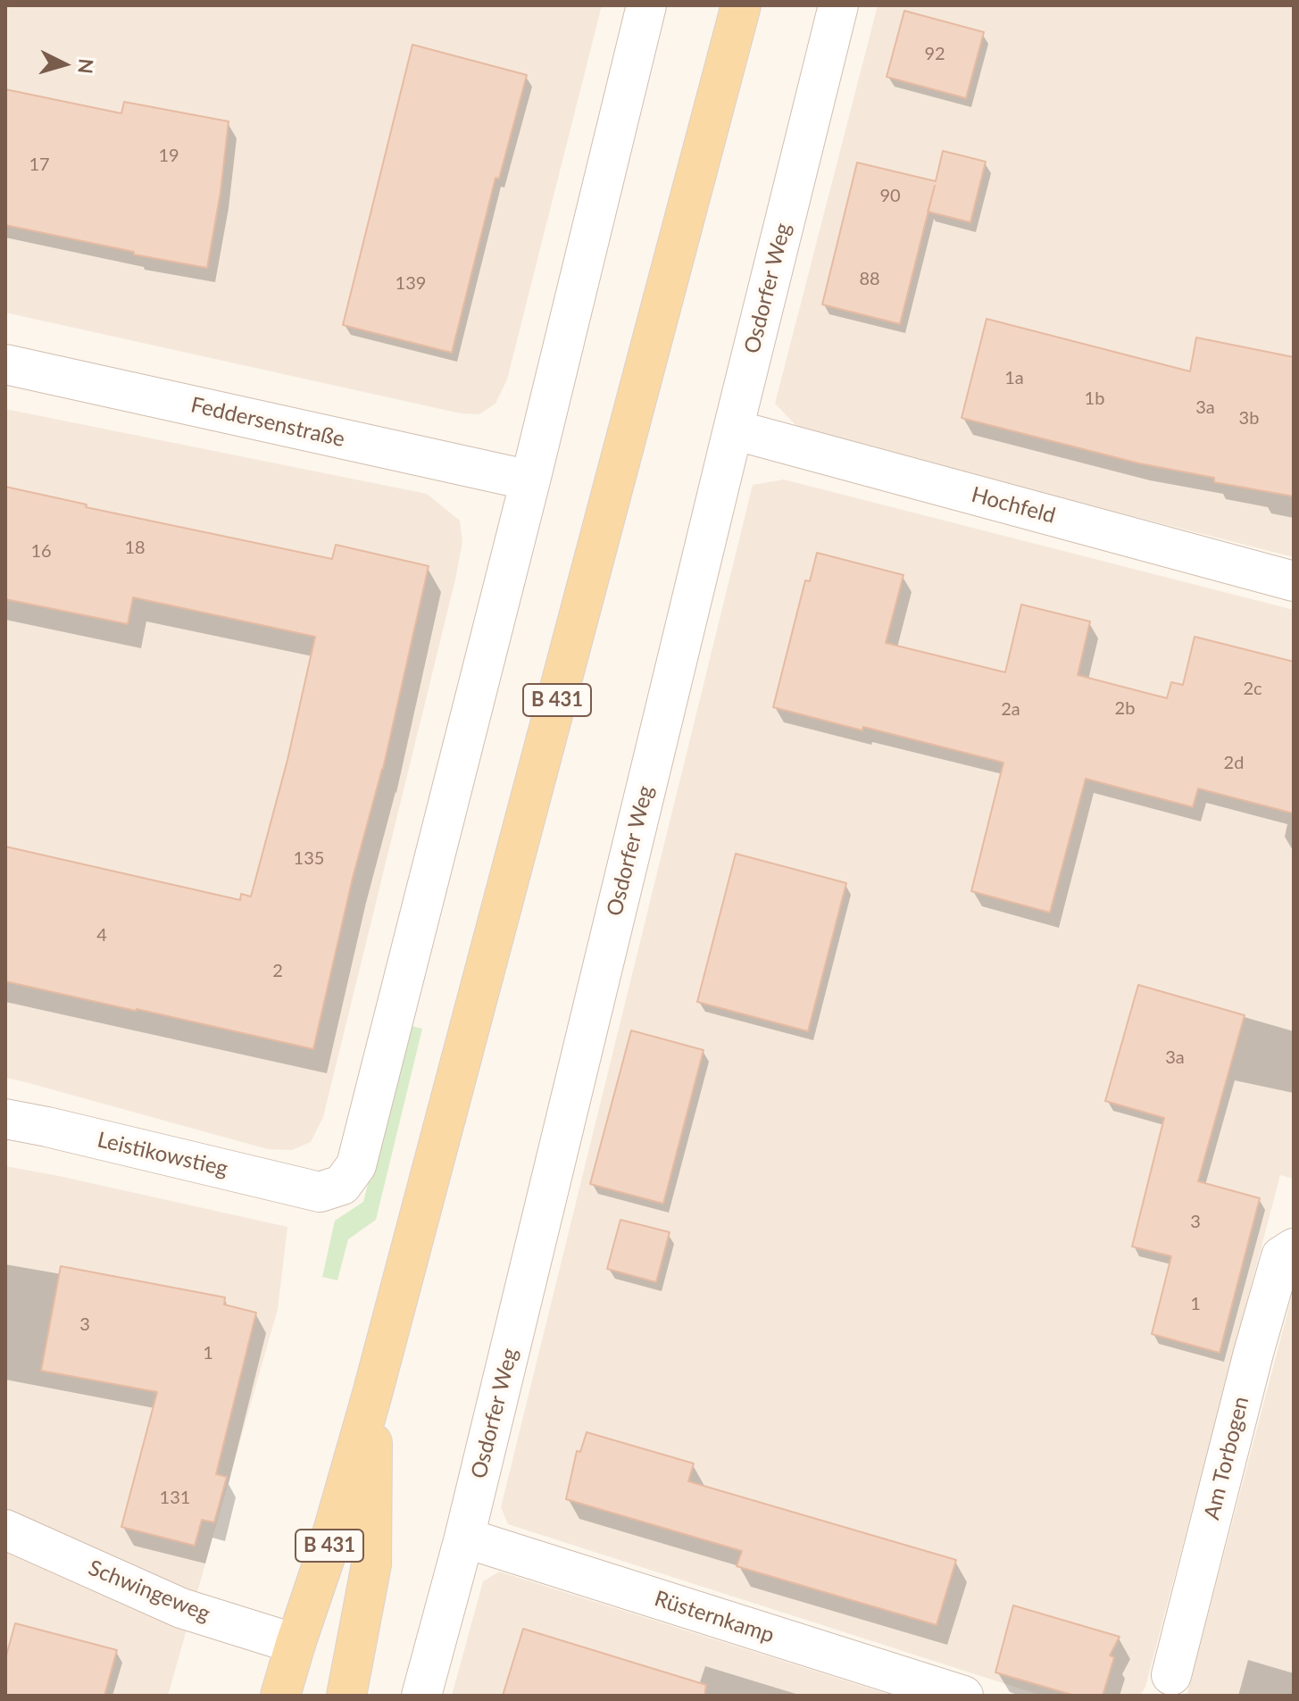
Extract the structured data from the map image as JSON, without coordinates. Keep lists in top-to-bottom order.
{
  "streets": {
    "main road": ["B 431"],
    "street": [
      "Osdorfer Weg",
      "Feddersenstraße",
      "Hochfeld",
      "Leistikowstieg",
      "Am Torbogen",
      "Schwingeweg",
      "Rüsternkamp"
    ]
  },
  "crossings": [
    ["Osdorfer Weg", "Hochfeld"],
    ["Osdorfer Weg", "Rüsternkamp"],
    ["Feddersenstraße", "Leistikowstieg"],
    ["B 431", "Schwingeweg"]
  ],
  "house_numbers": [
    "92",
    "19",
    "17",
    "90",
    "88",
    "139",
    "1a",
    "1b",
    "3a",
    "3b",
    "18",
    "16",
    "2c",
    "2b",
    "2a",
    "2d",
    "135",
    "4",
    "2",
    "3a",
    "3",
    "1",
    "3",
    "1",
    "131"
  ],
  "north": "right"
}
